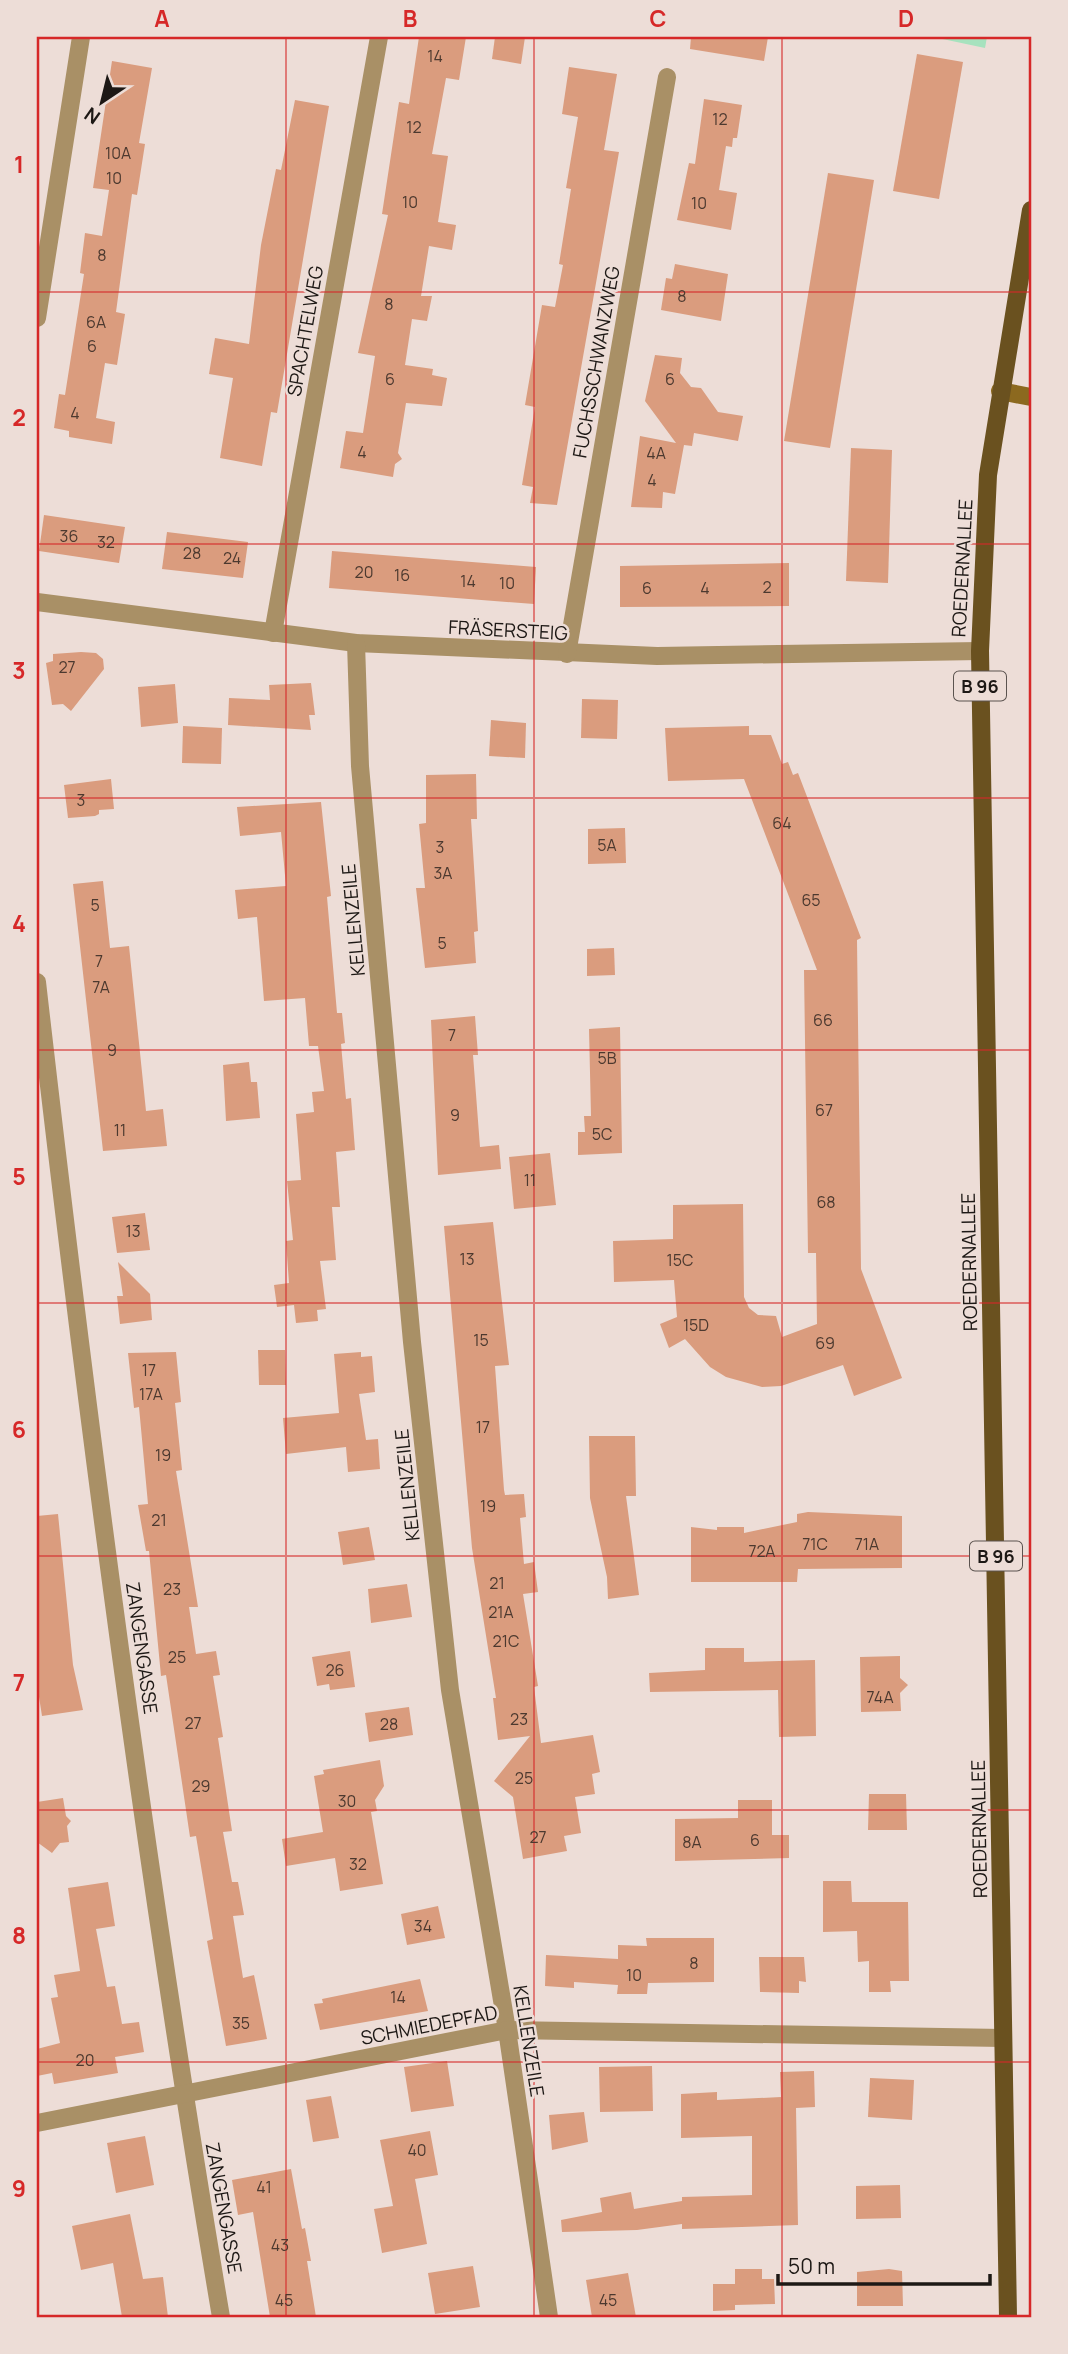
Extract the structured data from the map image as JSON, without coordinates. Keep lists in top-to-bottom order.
{
  "streets": {
    "main road": ["ROEDERNALLEE", "B 96"],
    "street": [
      "SPACHTELWEG",
      "FUCHSSCHWANZWEG",
      "FRÄSERSTEIG",
      "KELLENZEILE",
      "ZANGENGASSE",
      "SCHMIEDEPFAD"
    ]
  },
  "crossings": [
    ["SPACHTELWEG", "FRÄSERSTEIG"],
    ["FUCHSSCHWANZWEG", "FRÄSERSTEIG"],
    ["ROEDERNALLEE", "FRÄSERSTEIG"],
    ["ROEDERNALLEE", "SCHMIEDEPFAD"],
    ["FRÄSERSTEIG", "KELLENZEILE"],
    ["KELLENZEILE", "SCHMIEDEPFAD"],
    ["ZANGENGASSE", "SCHMIEDEPFAD"]
  ],
  "house_numbers": [
    "14",
    "12",
    "12",
    "10A",
    "10",
    "10",
    "10",
    "8",
    "8",
    "8",
    "6A",
    "6",
    "6",
    "6",
    "4",
    "4",
    "4A",
    "4",
    "36",
    "32",
    "28",
    "24",
    "20",
    "16",
    "14",
    "10",
    "2",
    "6",
    "4",
    "27",
    "3",
    "64",
    "5A",
    "3",
    "3A",
    "65",
    "5",
    "5",
    "7",
    "7A",
    "66",
    "7",
    "9",
    "5B",
    "67",
    "9",
    "11",
    "5C",
    "11",
    "68",
    "13",
    "13",
    "15C",
    "15D",
    "15",
    "69",
    "17",
    "17A",
    "17",
    "19",
    "19",
    "21",
    "71C",
    "71A",
    "72A",
    "21",
    "23",
    "21A",
    "21C",
    "25",
    "26",
    "74A",
    "23",
    "27",
    "28",
    "25",
    "29",
    "30",
    "27",
    "6",
    "8A",
    "32",
    "34",
    "8",
    "10",
    "14",
    "35",
    "20",
    "40",
    "41",
    "43",
    "45",
    "45"
  ],
  "scale_bar": "50 m",
  "north": "bottom left",
  "grid": {
    "columns": [
      "A",
      "B",
      "C",
      "D"
    ],
    "rows": [
      "1",
      "2",
      "3",
      "4",
      "5",
      "6",
      "7",
      "8",
      "9"
    ]
  }
}
